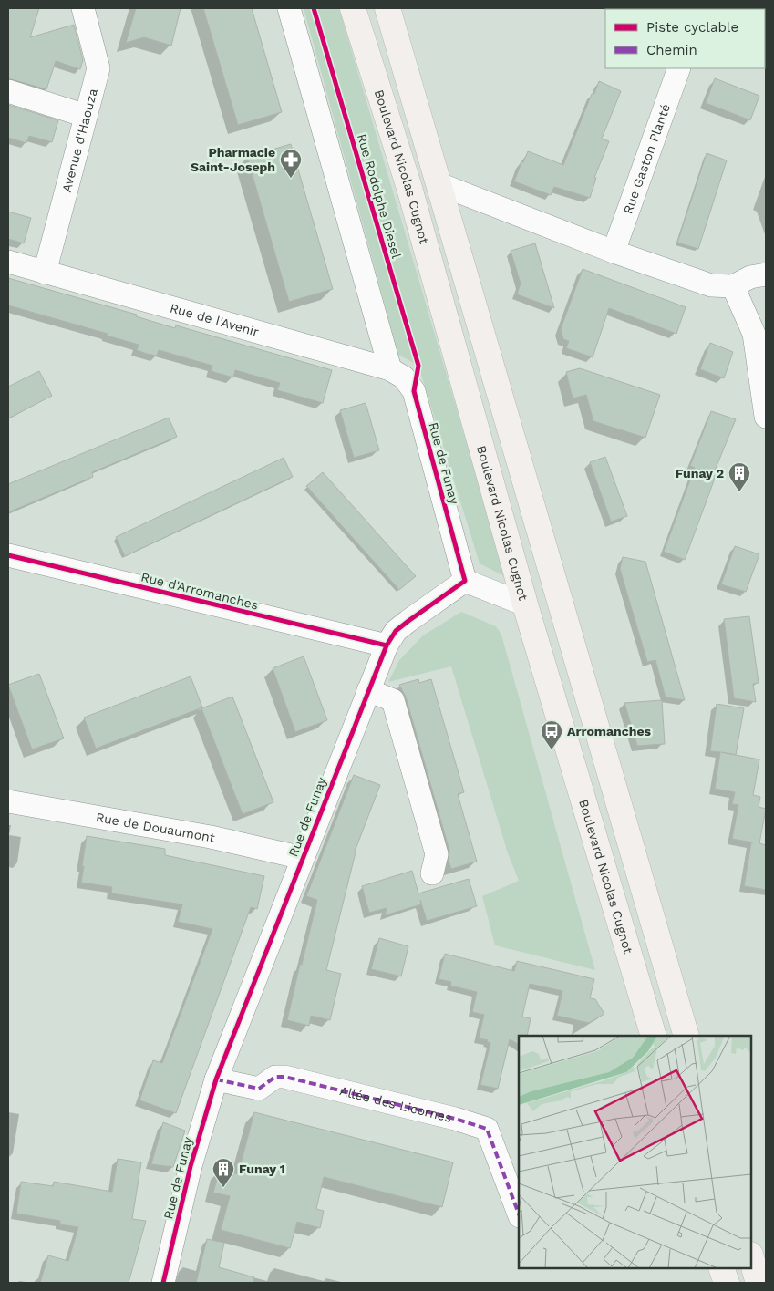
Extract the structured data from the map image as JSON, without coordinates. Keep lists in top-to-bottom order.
{
  "streets": {
    "main road": ["Boulevard Nicolas Cugnot"],
    "street": [
      "Avenue d'Haouza",
      "Rue Gaston Planté",
      "Rue de l'Avenir",
      "Rue de Funay",
      "Rue d'Arromanches",
      "Rue de Douaumont",
      "Allée des Licornes"
    ],
    "cycle path": ["Rue Rodolphe Diesel"]
  },
  "crossings": [
    ["Avenue d'Haouza", "Rue de l'Avenir"],
    ["Rue de l'Avenir", "Rue de Funay"],
    ["Rue de Funay", "Rue d'Arromanches"],
    ["Rue de Funay", "Rue de Douaumont"],
    ["Rue de Funay", "Allée des Licornes"]
  ],
  "places": {
    "pharmacy": ["Pharmacie Saint-Joseph"],
    "building": ["Funay 2", "Funay 1"],
    "bus stop": ["Arromanches"]
  },
  "legend": ["Piste cyclable", "Chemin"]
}
